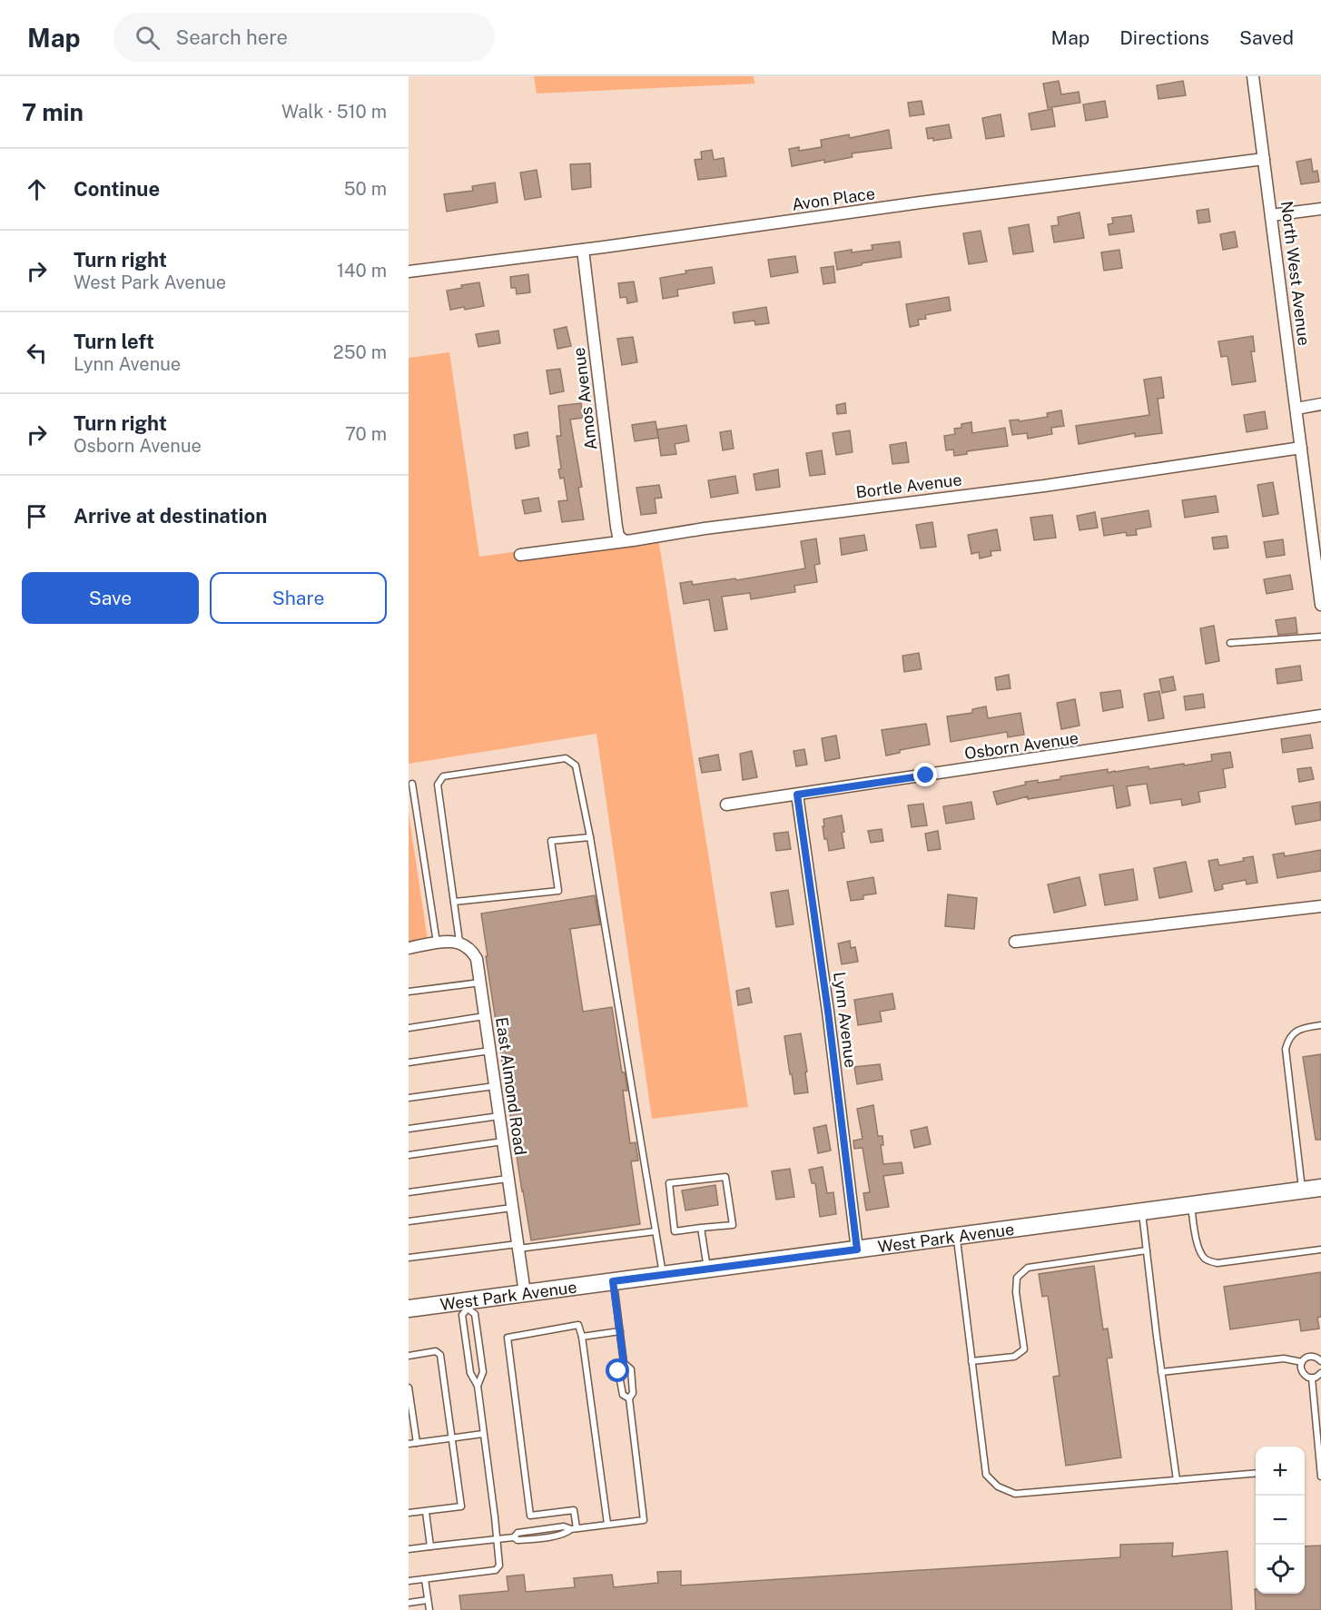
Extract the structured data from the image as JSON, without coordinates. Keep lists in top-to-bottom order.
{
  "streets": {
    "main road": ["West Park Avenue"],
    "street": [
      "Avon Place",
      "North West Avenue",
      "Amos Avenue",
      "Bortle Avenue",
      "Osborn Avenue",
      "Lynn Avenue",
      "East Almond Road"
    ]
  },
  "crossings": [
    ["Avon Place", "North West Avenue"],
    ["Avon Place", "Amos Avenue"],
    ["North West Avenue", "Bortle Avenue"],
    ["Amos Avenue", "Bortle Avenue"],
    ["Osborn Avenue", "Lynn Avenue"],
    ["Lynn Avenue", "West Park Avenue"],
    ["East Almond Road", "West Park Avenue"]
  ],
  "page": {
    "header": "Map",
    "search": "Search here",
    "nav": ["Map", "Directions", "Saved"],
    "heading": ["7 min", "Walk · 510 m"],
    "list": [
      ["Continue", "50 m"],
      ["Turn right", "West Park Avenue", "140 m"],
      ["Turn left", "Lynn Avenue", "250 m"],
      ["Turn right", "Osborn Avenue", "70 m"],
      "Arrive at destination"
    ],
    "buttons": ["Save", "Share"],
    "map_buttons": ["+", "−"]
  }
}
